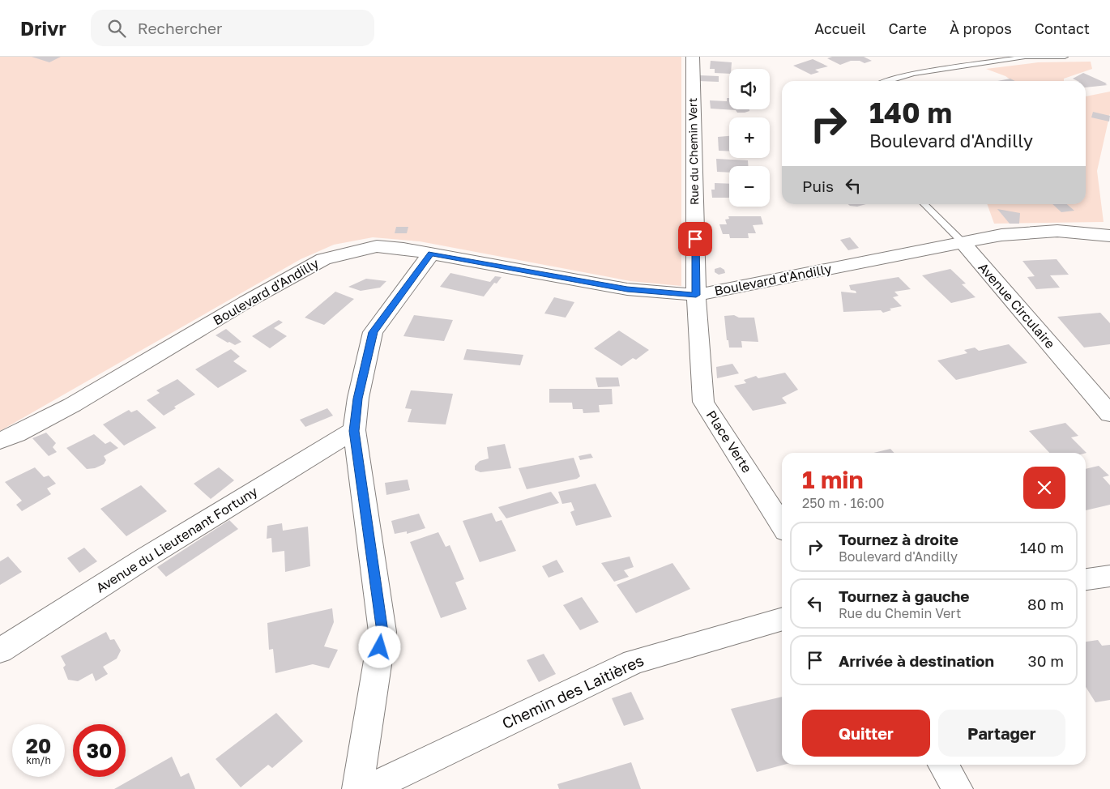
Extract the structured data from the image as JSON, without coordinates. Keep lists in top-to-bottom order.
{
  "streets": {
    "street": [
      "Rue du Chemin Vert",
      "Boulevard d'Andilly",
      "Avenue Circulaire",
      "Place Verte",
      "Avenue du Lieutenant Fortuny",
      "Chemin des Laitières"
    ]
  },
  "crossings": [
    ["Rue du Chemin Vert", "Boulevard d'Andilly"],
    ["Rue du Chemin Vert", "Place Verte"],
    ["Boulevard d'Andilly", "Avenue Circulaire"],
    ["Boulevard d'Andilly", "Place Verte"]
  ],
  "page": {
    "header": "Drivr",
    "search": "Rechercher",
    "nav": [
      "Accueil",
      "Carte",
      "À propos",
      "Contact"
    ],
    "map_buttons": ["+", "−"],
    "turn": ["140 m", "Boulevard d'Andilly"],
    "then": "Puis",
    "heading": ["1 min", "250 m · 16:00"],
    "list": [
      {
        "name": "Tournez à droite",
        "note": "Boulevard d'Andilly",
        "value": "140 m"
      },
      {
        "name": "Tournez à gauche",
        "note": "Rue du Chemin Vert",
        "value": "80 m"
      },
      {
        "name": "Arrivée à destination",
        "value": "30 m"
      }
    ],
    "buttons": ["Quitter", "Partager"],
    "speed": "20 km/h",
    "limit": "30"
  }
}
